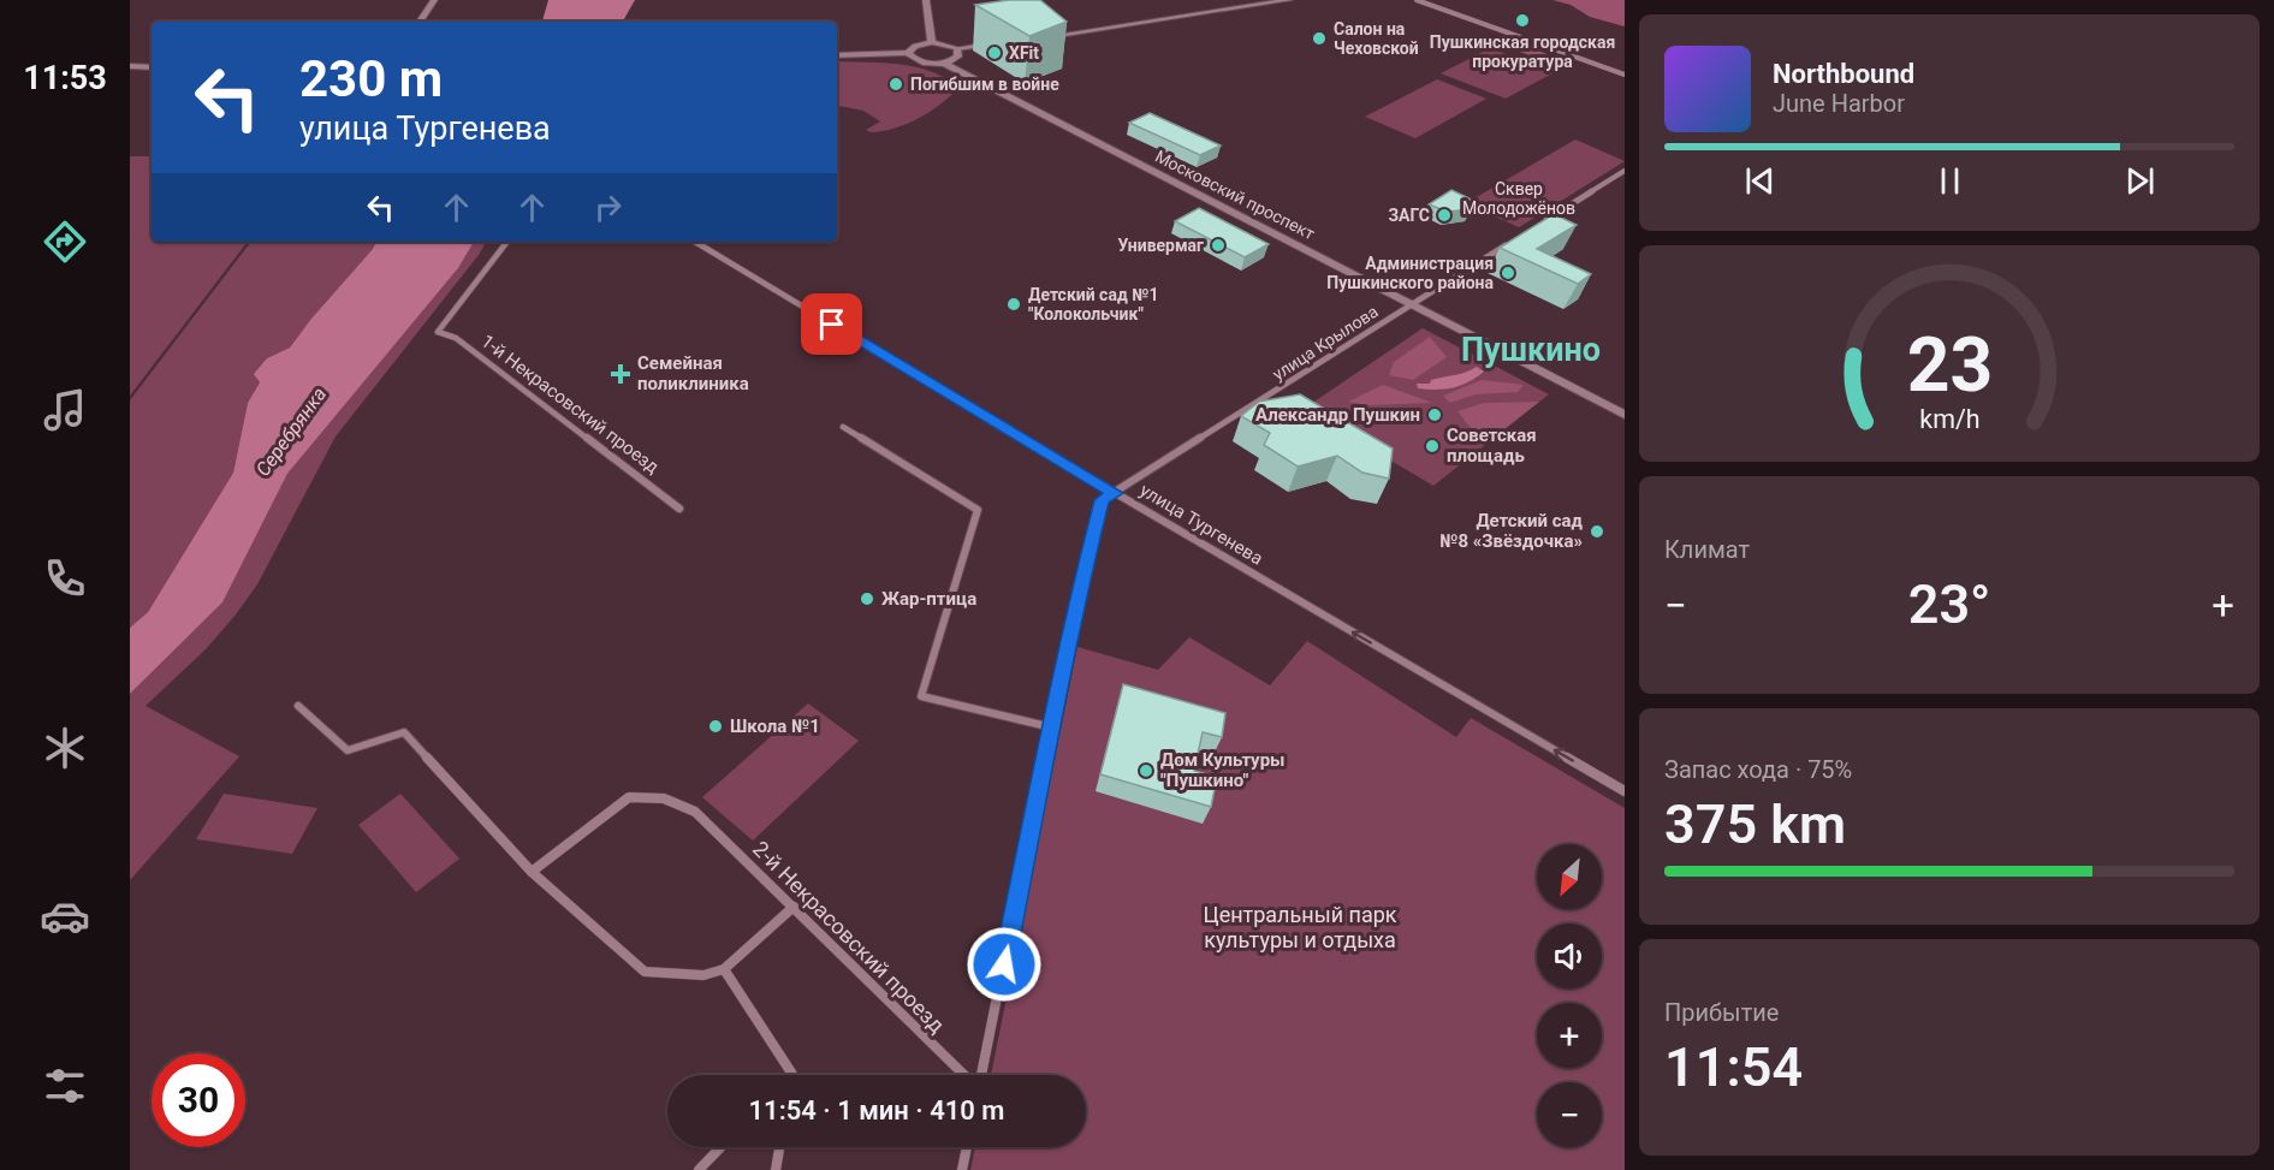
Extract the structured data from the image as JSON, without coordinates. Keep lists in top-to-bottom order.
{
  "streets": {
    "main road": ["Московский проспект"],
    "street": [
      "улица Крылова",
      "1-й Некрасовский проезд",
      "улица Тургенева",
      "2-й Некрасовский проезд"
    ]
  },
  "crossings": [
    ["Московский проспект", "улица Крылова"],
    ["улица Крылова", "улица Тургенева"]
  ],
  "one_way": ["улица Тургенева"],
  "districts": ["Пушкино"],
  "water": ["Серебрянка"],
  "parks": ["Сквер Молодожёнов", "Центральный парк культуры и отдыха"],
  "places": {
    "other": [
      "Пушкинская городская прокуратура",
      "Салон на Чеховской",
      "XFit",
      "Погибшим в войне",
      "ЗАГС",
      "Универмаг",
      "Администрация Пушкинского района",
      "Детский сад №1 \"Колокольчик\"",
      "Александр Пушкин",
      "Советская площадь",
      "Детский сад №8 «Звёздочка»",
      "Жар-птица",
      "Школа №1",
      "Дом Культуры \"Пушкино\""
    ],
    "health": ["Семейная поликлиника"]
  },
  "north": "bottom left",
  "page": {
    "tabs": "11:53",
    "turn": ["230 m", "улица Тургенева"],
    "song": ["Northbound", "June Harbor"],
    "tile": [
      "Климат",
      ["Запас хода · 75%", "375 km"],
      ["Прибытие", "11:54"]
    ],
    "heat": ["−", "23°", "+"],
    "map_buttons": ["+", "−"],
    "limit": "30",
    "trip": "11:54 · 1 мин · 410 m",
    "gauge": ["23", "km/h"]
  }
}
